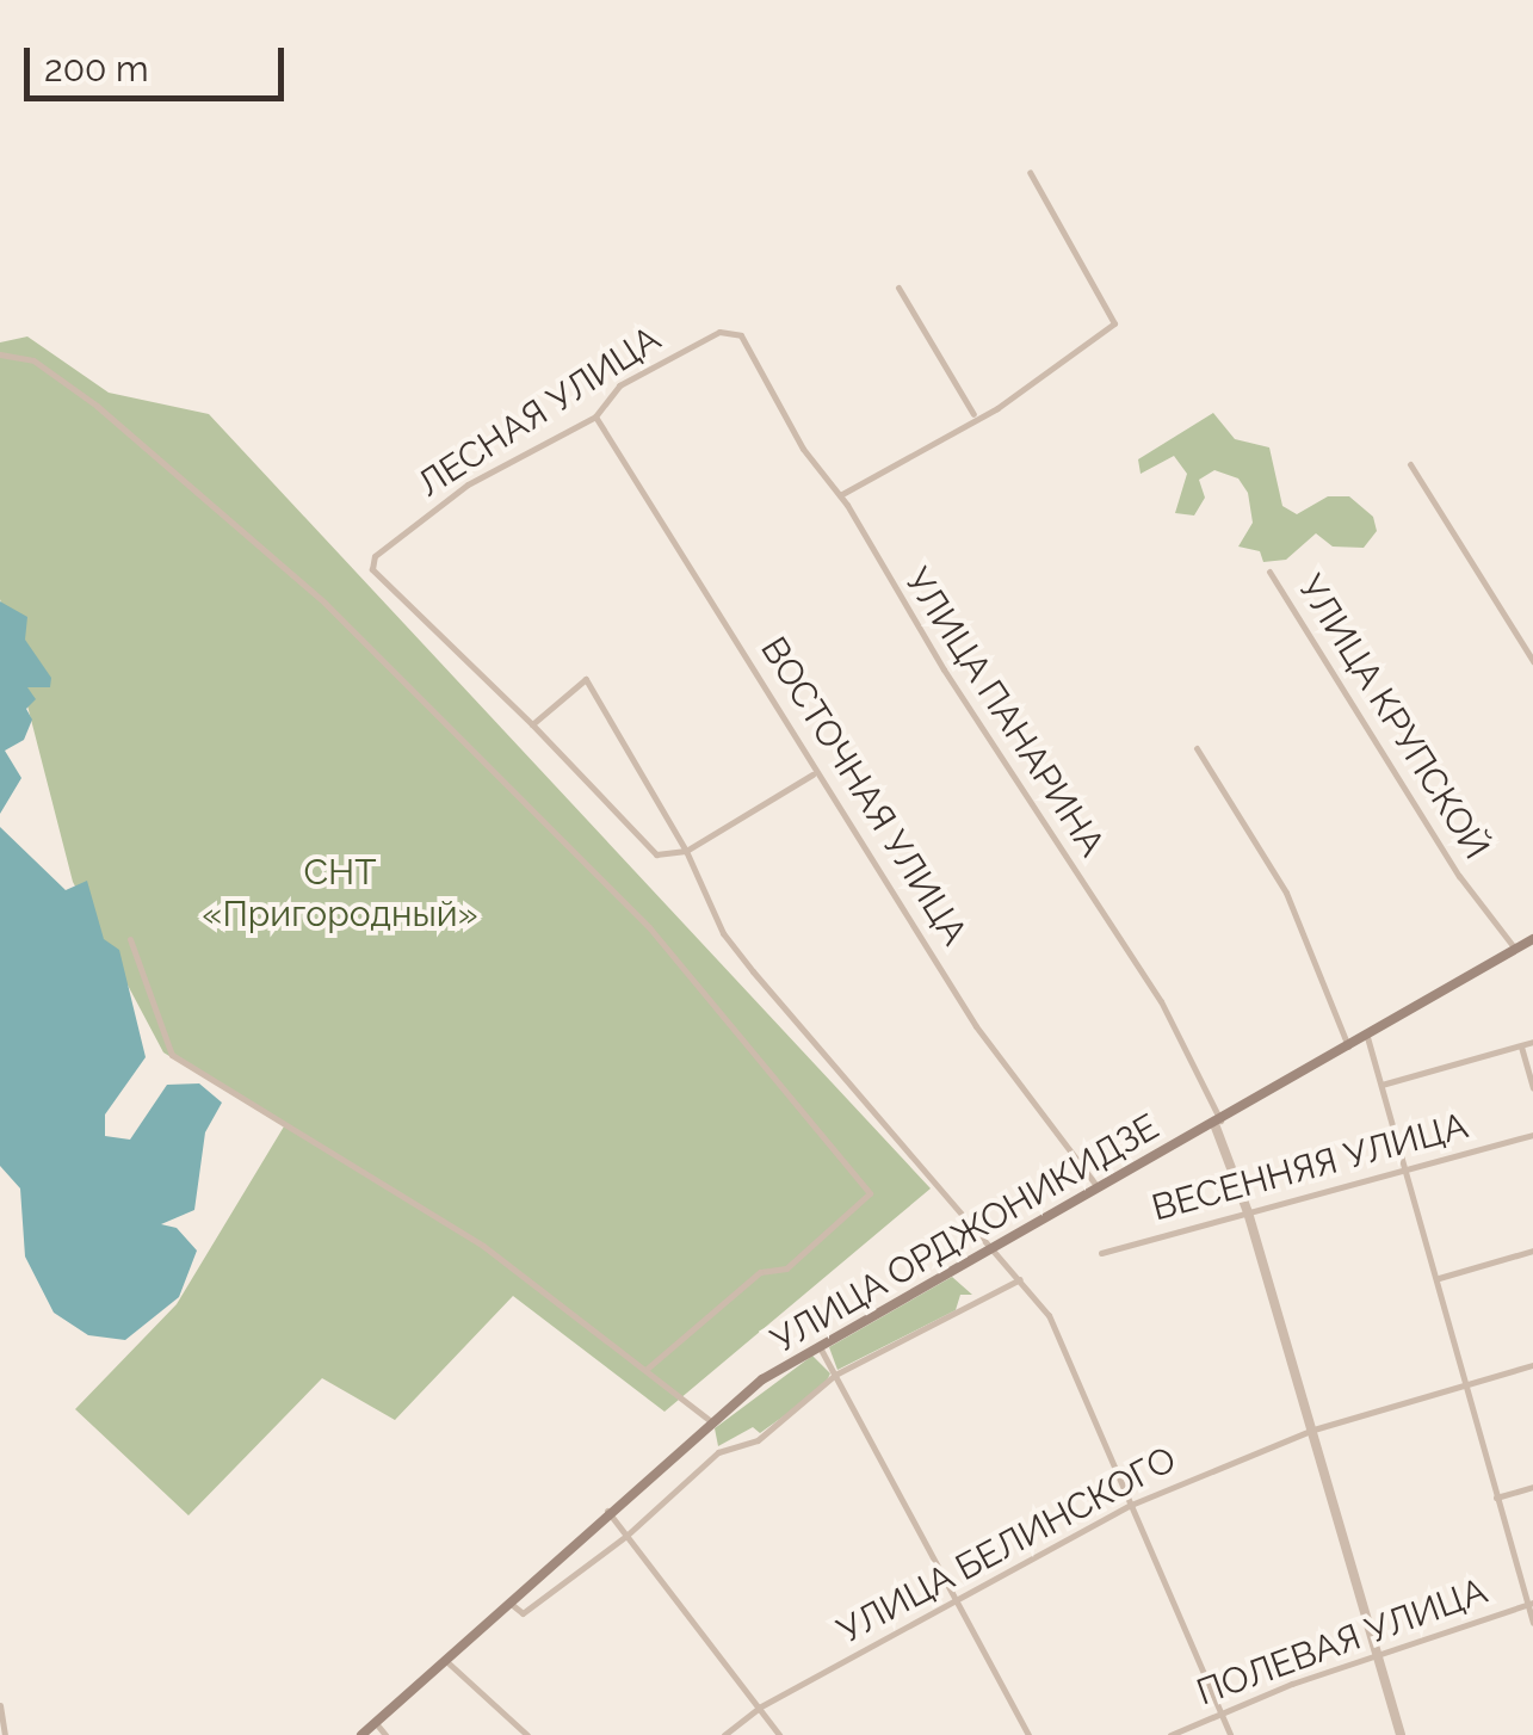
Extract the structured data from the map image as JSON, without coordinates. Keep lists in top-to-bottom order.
{
  "streets": {
    "main road": ["УЛИЦА ОРДЖОНИКИДЗЕ"],
    "street": [
      "ЛЕСНАЯ УЛИЦА",
      "УЛИЦА ПАНАРИНА",
      "УЛИЦА КРУПСКОЙ",
      "ВОСТОЧНАЯ УЛИЦА",
      "ВЕСЕННЯЯ УЛИЦА",
      "УЛИЦА БЕЛИНСКОГО",
      "ПОЛЕВАЯ УЛИЦА"
    ]
  },
  "crossings": [
    ["ЛЕСНАЯ УЛИЦА", "УЛИЦА ПАНАРИНА"],
    ["ЛЕСНАЯ УЛИЦА", "ВОСТОЧНАЯ УЛИЦА"],
    ["УЛИЦА ПАНАРИНА", "ВЕСЕННЯЯ УЛИЦА"],
    ["УЛИЦА ПАНАРИНА", "УЛИЦА ОРДЖОНИКИДЗЕ"],
    ["УЛИЦА ПАНАРИНА", "УЛИЦА БЕЛИНСКОГО"],
    ["УЛИЦА ПАНАРИНА", "ПОЛЕВАЯ УЛИЦА"],
    ["УЛИЦА КРУПСКОЙ", "УЛИЦА ОРДЖОНИКИДЗЕ"],
    ["ВОСТОЧНАЯ УЛИЦА", "УЛИЦА ОРДЖОНИКИДЗЕ"]
  ],
  "parks": ["СНТ «Пригородный»"],
  "scale_bar": "200 m"
}
